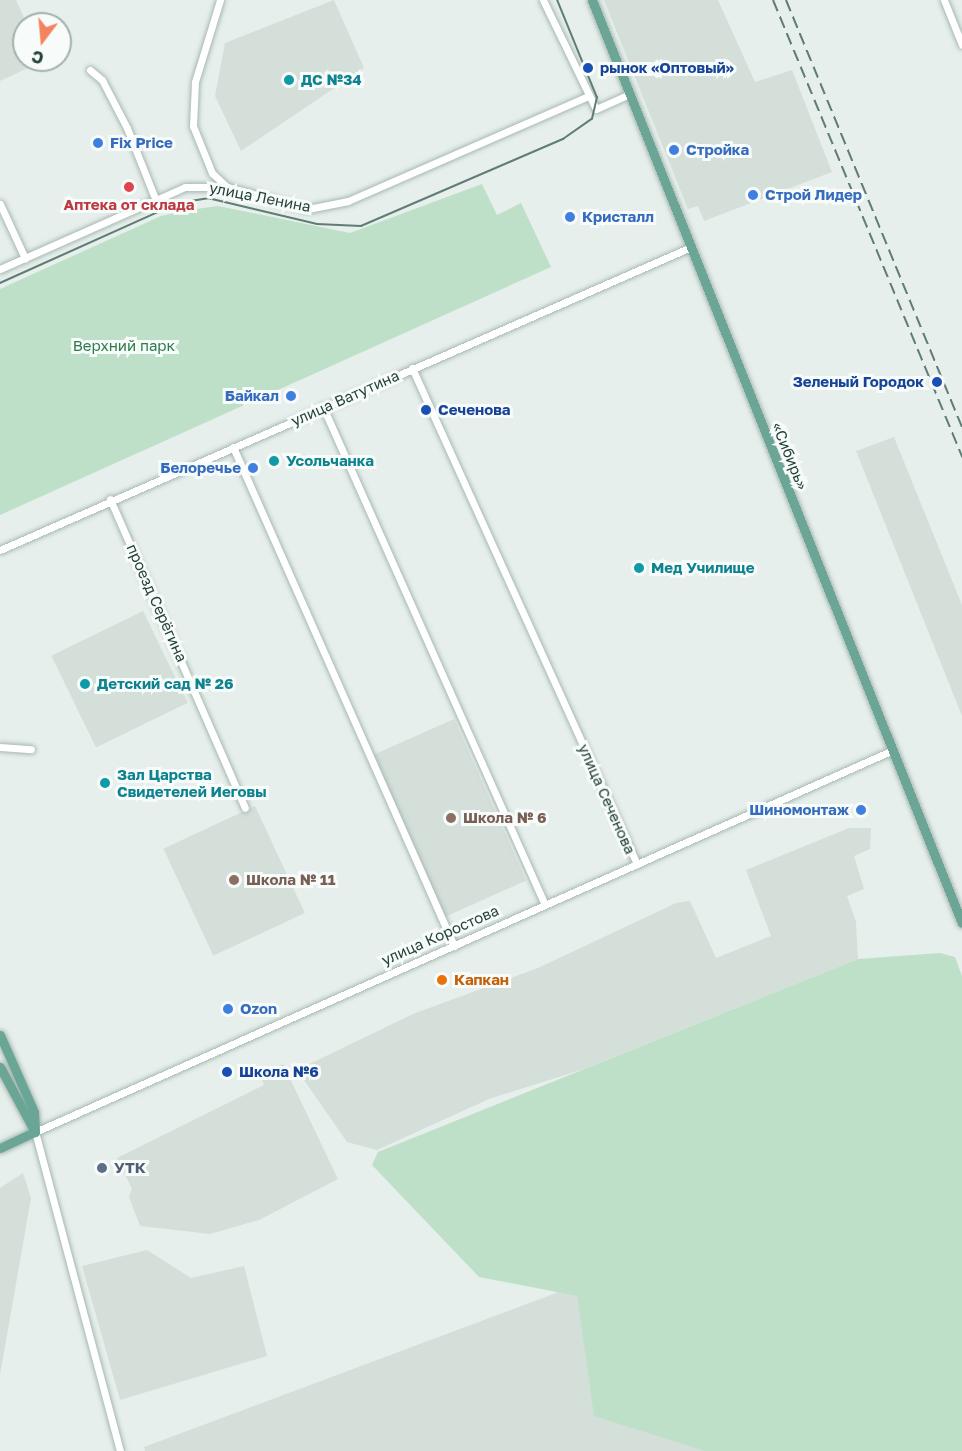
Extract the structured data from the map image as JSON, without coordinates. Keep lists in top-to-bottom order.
{
  "streets": {
    "main road": ["«Сибирь»", "улица Коростова"],
    "street": [
      "улица Ленина",
      "улица Ватутина",
      "проезд Серёгина",
      "улица Сеченова"
    ]
  },
  "crossings": [
    ["улица Ватутина", "«Сибирь»"],
    ["улица Ватутина", "проезд Серёгина"],
    ["улица Ватутина", "улица Сеченова"],
    ["«Сибирь»", "улица Коростова"],
    ["улица Сеченова", "улица Коростова"]
  ],
  "parks": ["Верхний парк"],
  "places": [
    "рынок «Оптовый»",
    "ДС №34",
    "Fix Price",
    "Стройка",
    "Аптека от склада",
    "Строй Лидер",
    "Кристалл",
    "Зеленый Городок",
    "Байкал",
    "Сеченова",
    "Усольчанка",
    "Белоречье",
    "Мед Училище",
    "Детский сад № 26",
    "Зал Царства Свидетелей Иеговы",
    "Шиномонтаж",
    "Школа № 6",
    "Школа № 11",
    "Капкан",
    "Ozon",
    "Школа №6",
    "УТК"
  ],
  "north": "bottom"
}
